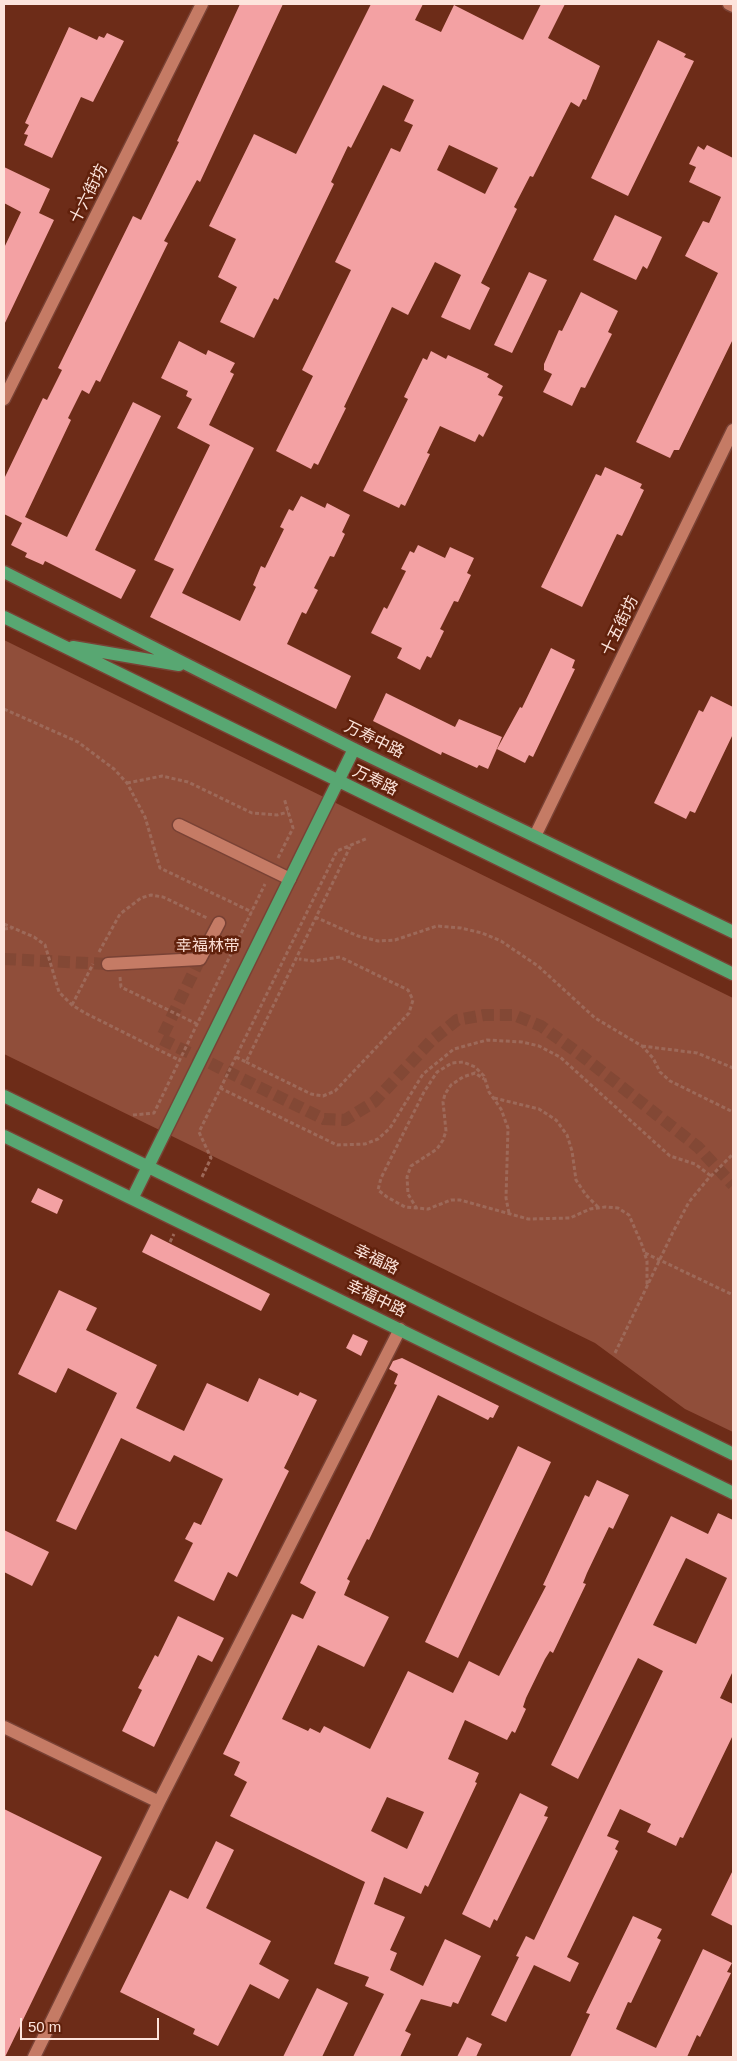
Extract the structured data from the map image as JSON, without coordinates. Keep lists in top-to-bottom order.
{
  "streets": {
    "main road": [
      "万寿中路",
      "万寿路",
      "幸福路",
      "幸福中路"
    ],
    "street": ["十六街坊", "十五街坊"]
  },
  "crossings": [
    ["十五街坊", "万寿中路"]
  ],
  "parks": ["幸福林带"],
  "scale_bar": "50 m"
}
